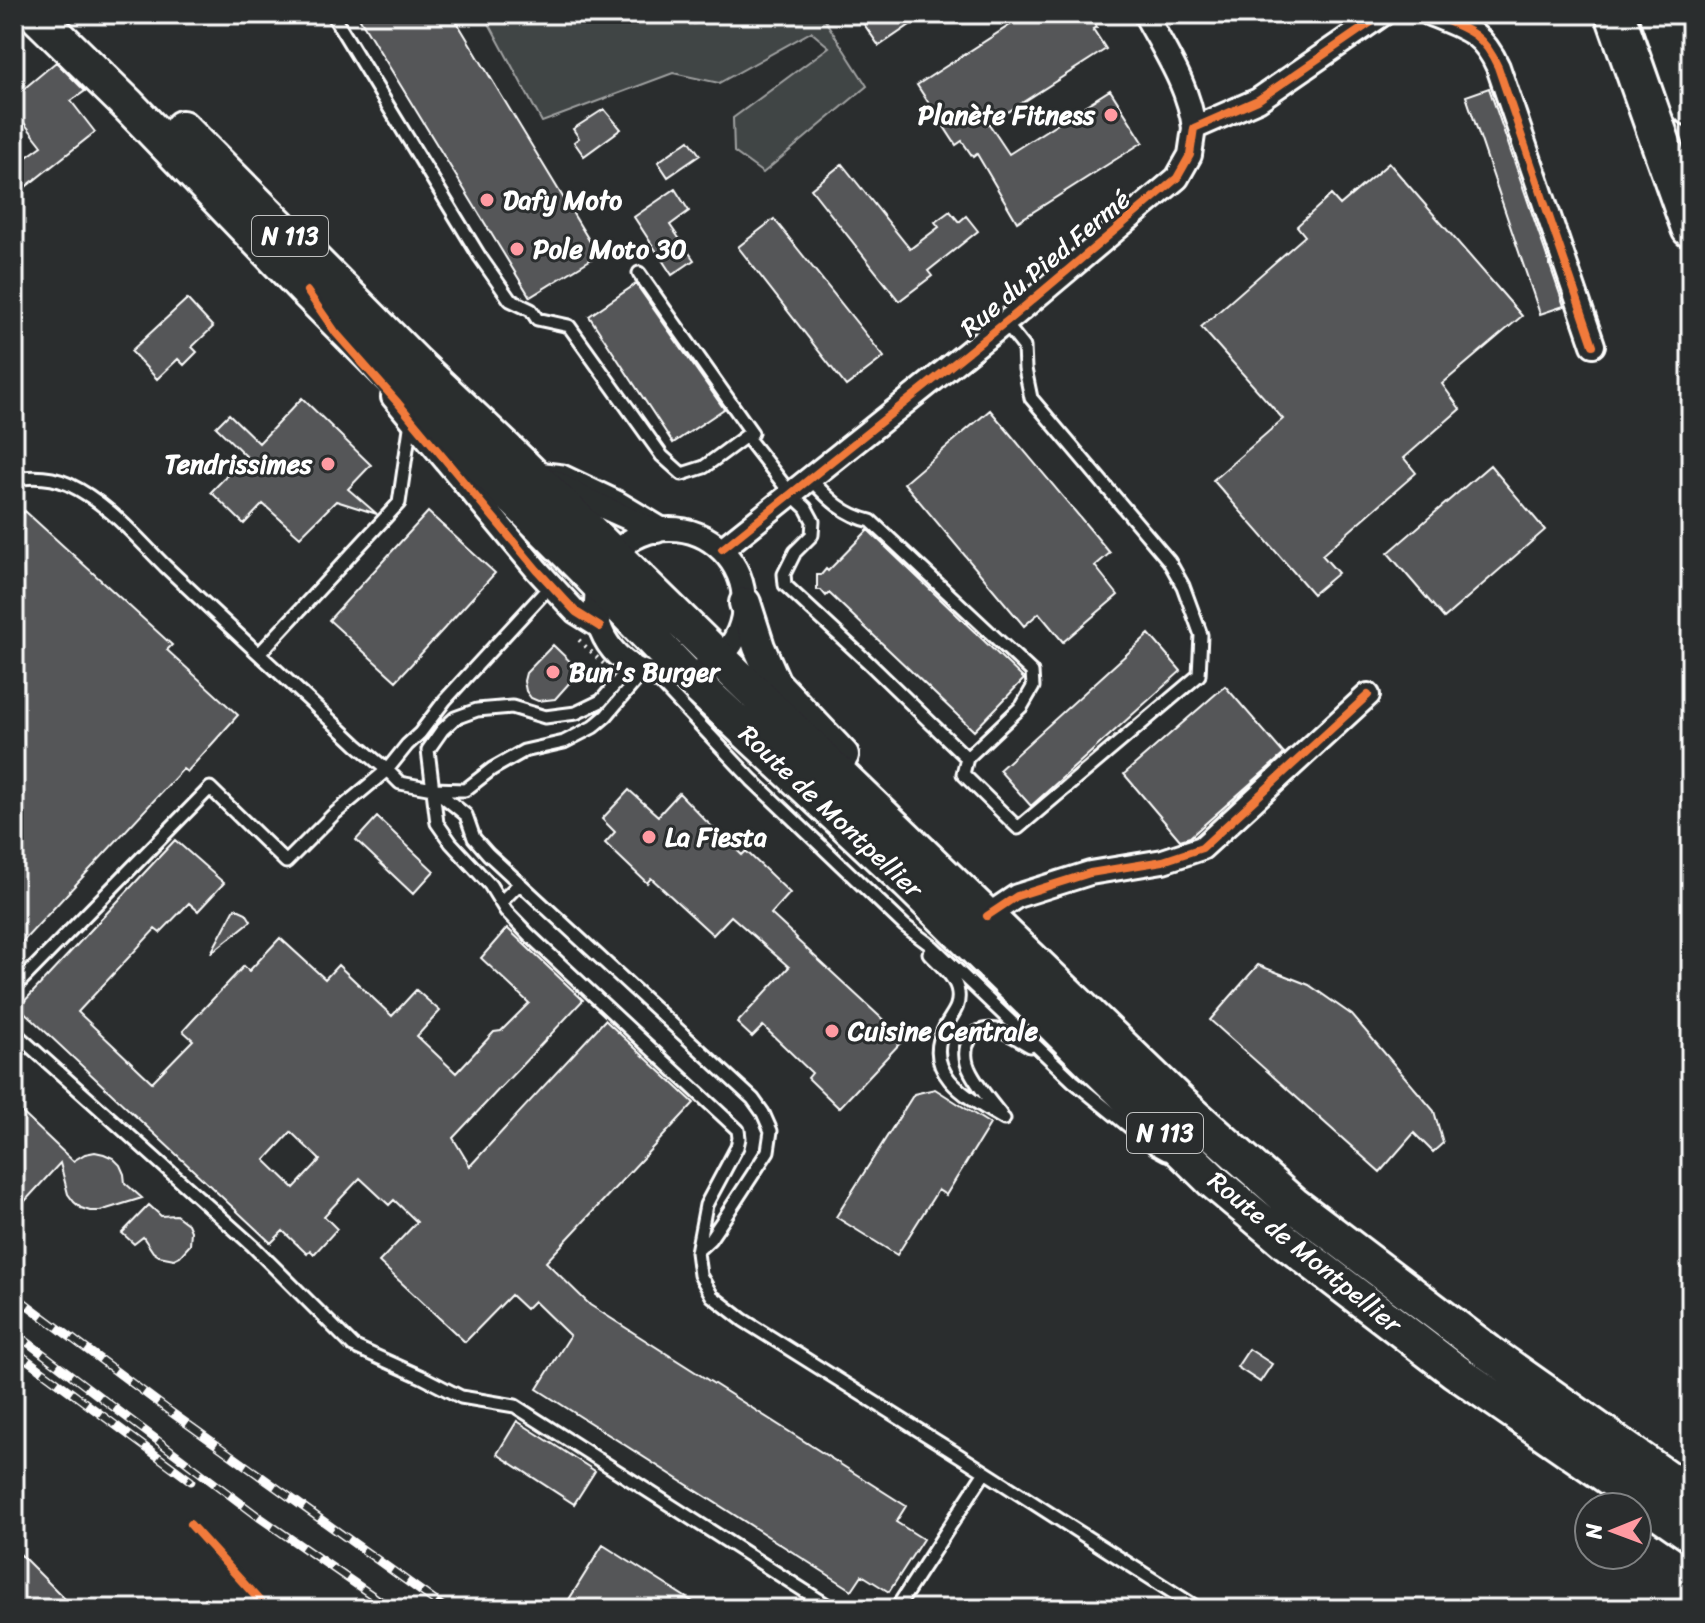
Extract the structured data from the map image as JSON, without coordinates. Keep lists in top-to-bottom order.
{
  "streets": {
    "main road": ["N 113", "Route de Montpellier"],
    "street": ["Rue du Pied Fermé"]
  },
  "places": [
    "Planète Fitness",
    "Dafy Moto",
    "Pole Moto 30",
    "Tendrissimes",
    "Bun's Burger",
    "La Fiesta",
    "Cuisine Centrale"
  ],
  "north": "left"
}
